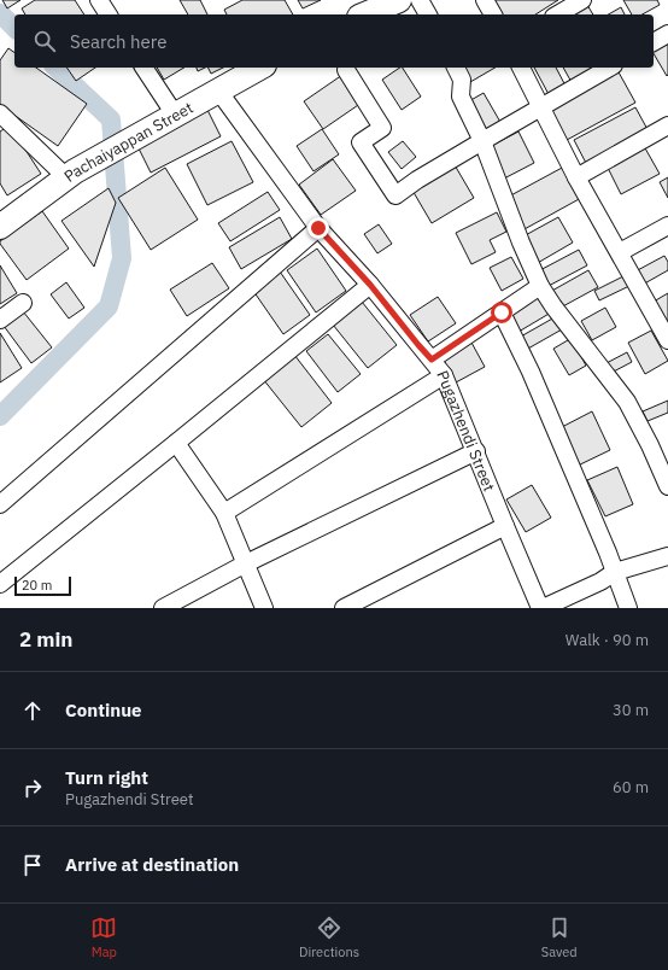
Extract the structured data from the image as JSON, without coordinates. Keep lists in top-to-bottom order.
{
  "streets": {
    "main road": ["Pachaiyappan Street"],
    "street": ["Pugazhendi Street"]
  },
  "crossings": [
    ["Pachaiyappan Street", "Pugazhendi Street"]
  ],
  "scale_bar": "20 m",
  "page": {
    "search": "Search here",
    "scale": "20 m",
    "heading": ["2 min", "Walk · 90 m"],
    "list": [
      ["Continue", "30 m"],
      ["Turn right", "Pugazhendi Street", "60 m"],
      "Arrive at destination"
    ],
    "nav": ["Map", "Directions", "Saved"]
  }
}
